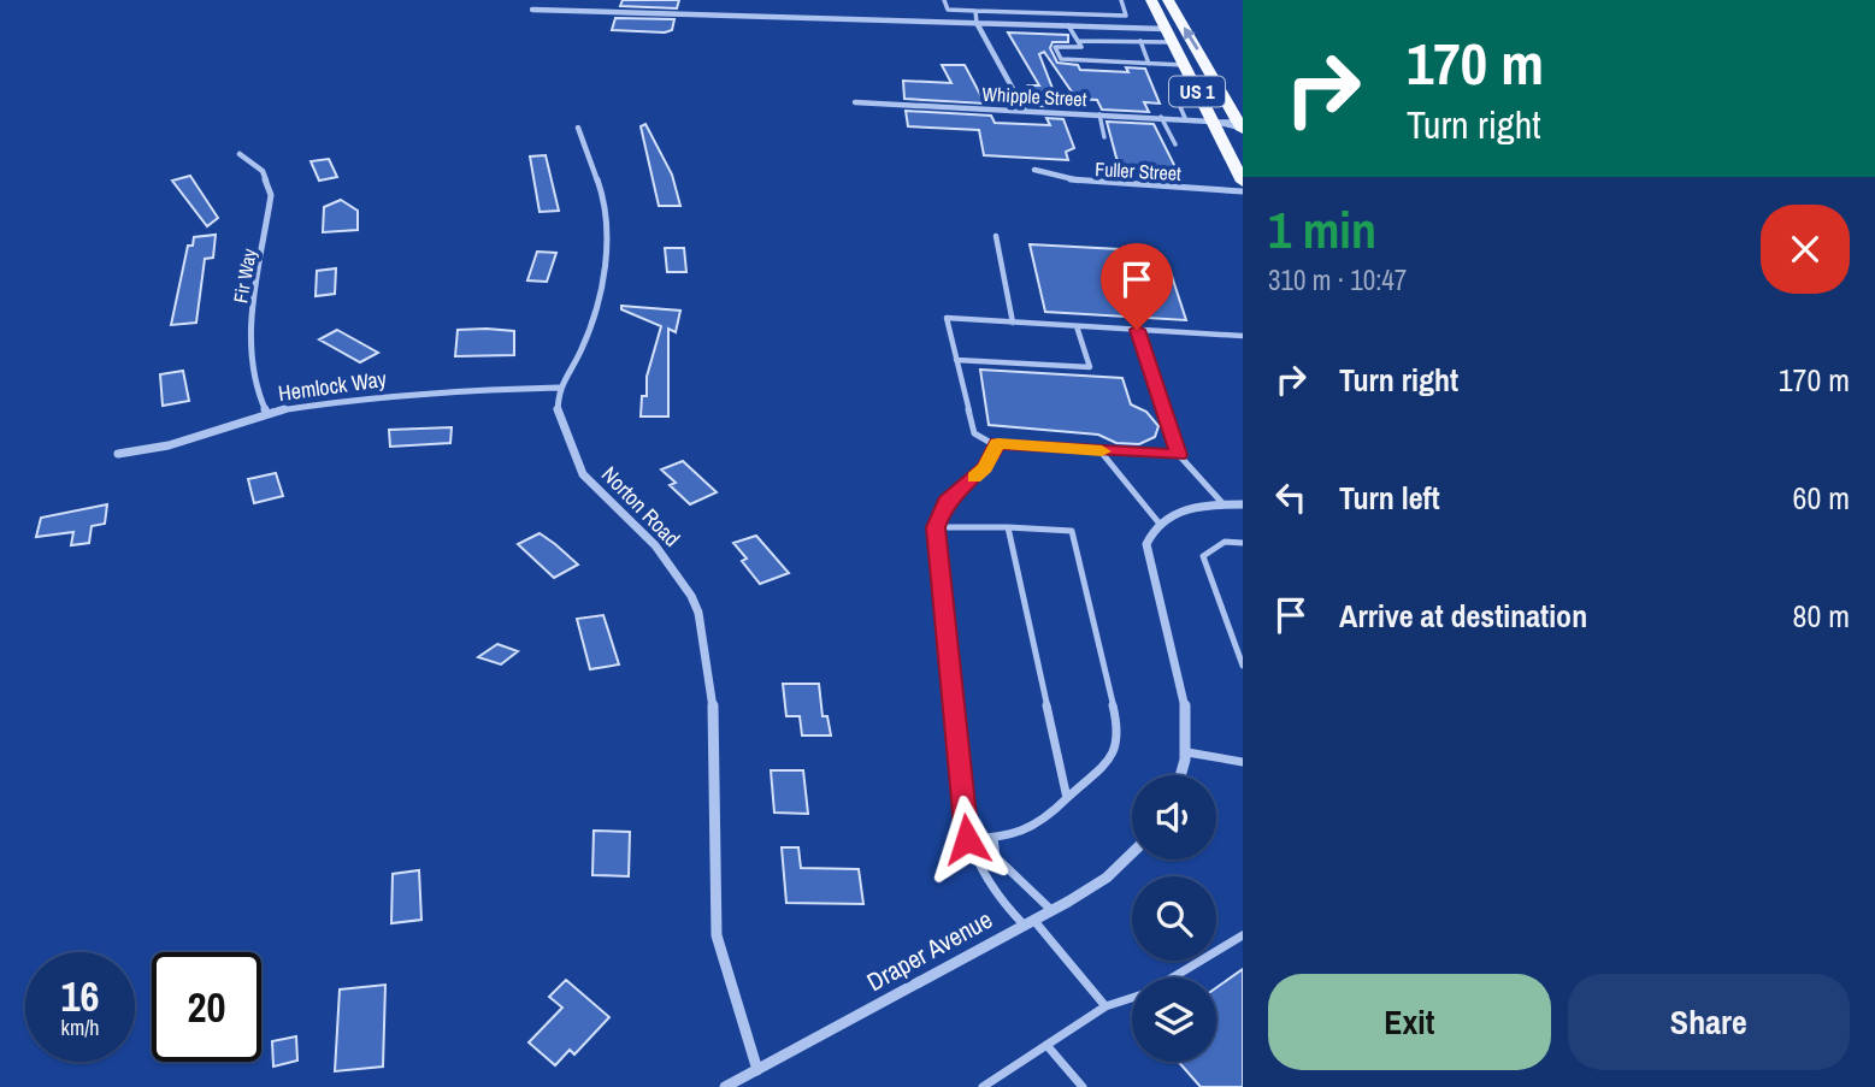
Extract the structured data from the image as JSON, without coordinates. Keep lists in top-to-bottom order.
{
  "streets": {
    "main road": ["US 1"],
    "street": [
      "Whipple Street",
      "Fuller Street",
      "Fir Way",
      "Hemlock Way",
      "Norton Road",
      "Draper Avenue"
    ]
  },
  "crossings": [
    ["US 1", "Whipple Street"],
    ["Fir Way", "Hemlock Way"],
    ["Hemlock Way", "Norton Road"],
    ["Norton Road", "Draper Avenue"]
  ],
  "page": {
    "turn": ["170 m", "Turn right"],
    "heading": ["1 min", "310 m · 10:47"],
    "list": [
      {
        "name": "Turn right",
        "value": "170 m"
      },
      {
        "name": "Turn left",
        "value": "60 m"
      },
      {
        "name": "Arrive at destination",
        "value": "80 m"
      }
    ],
    "speed": "16 km/h",
    "limit": "20",
    "buttons": ["Exit", "Share"]
  }
}
